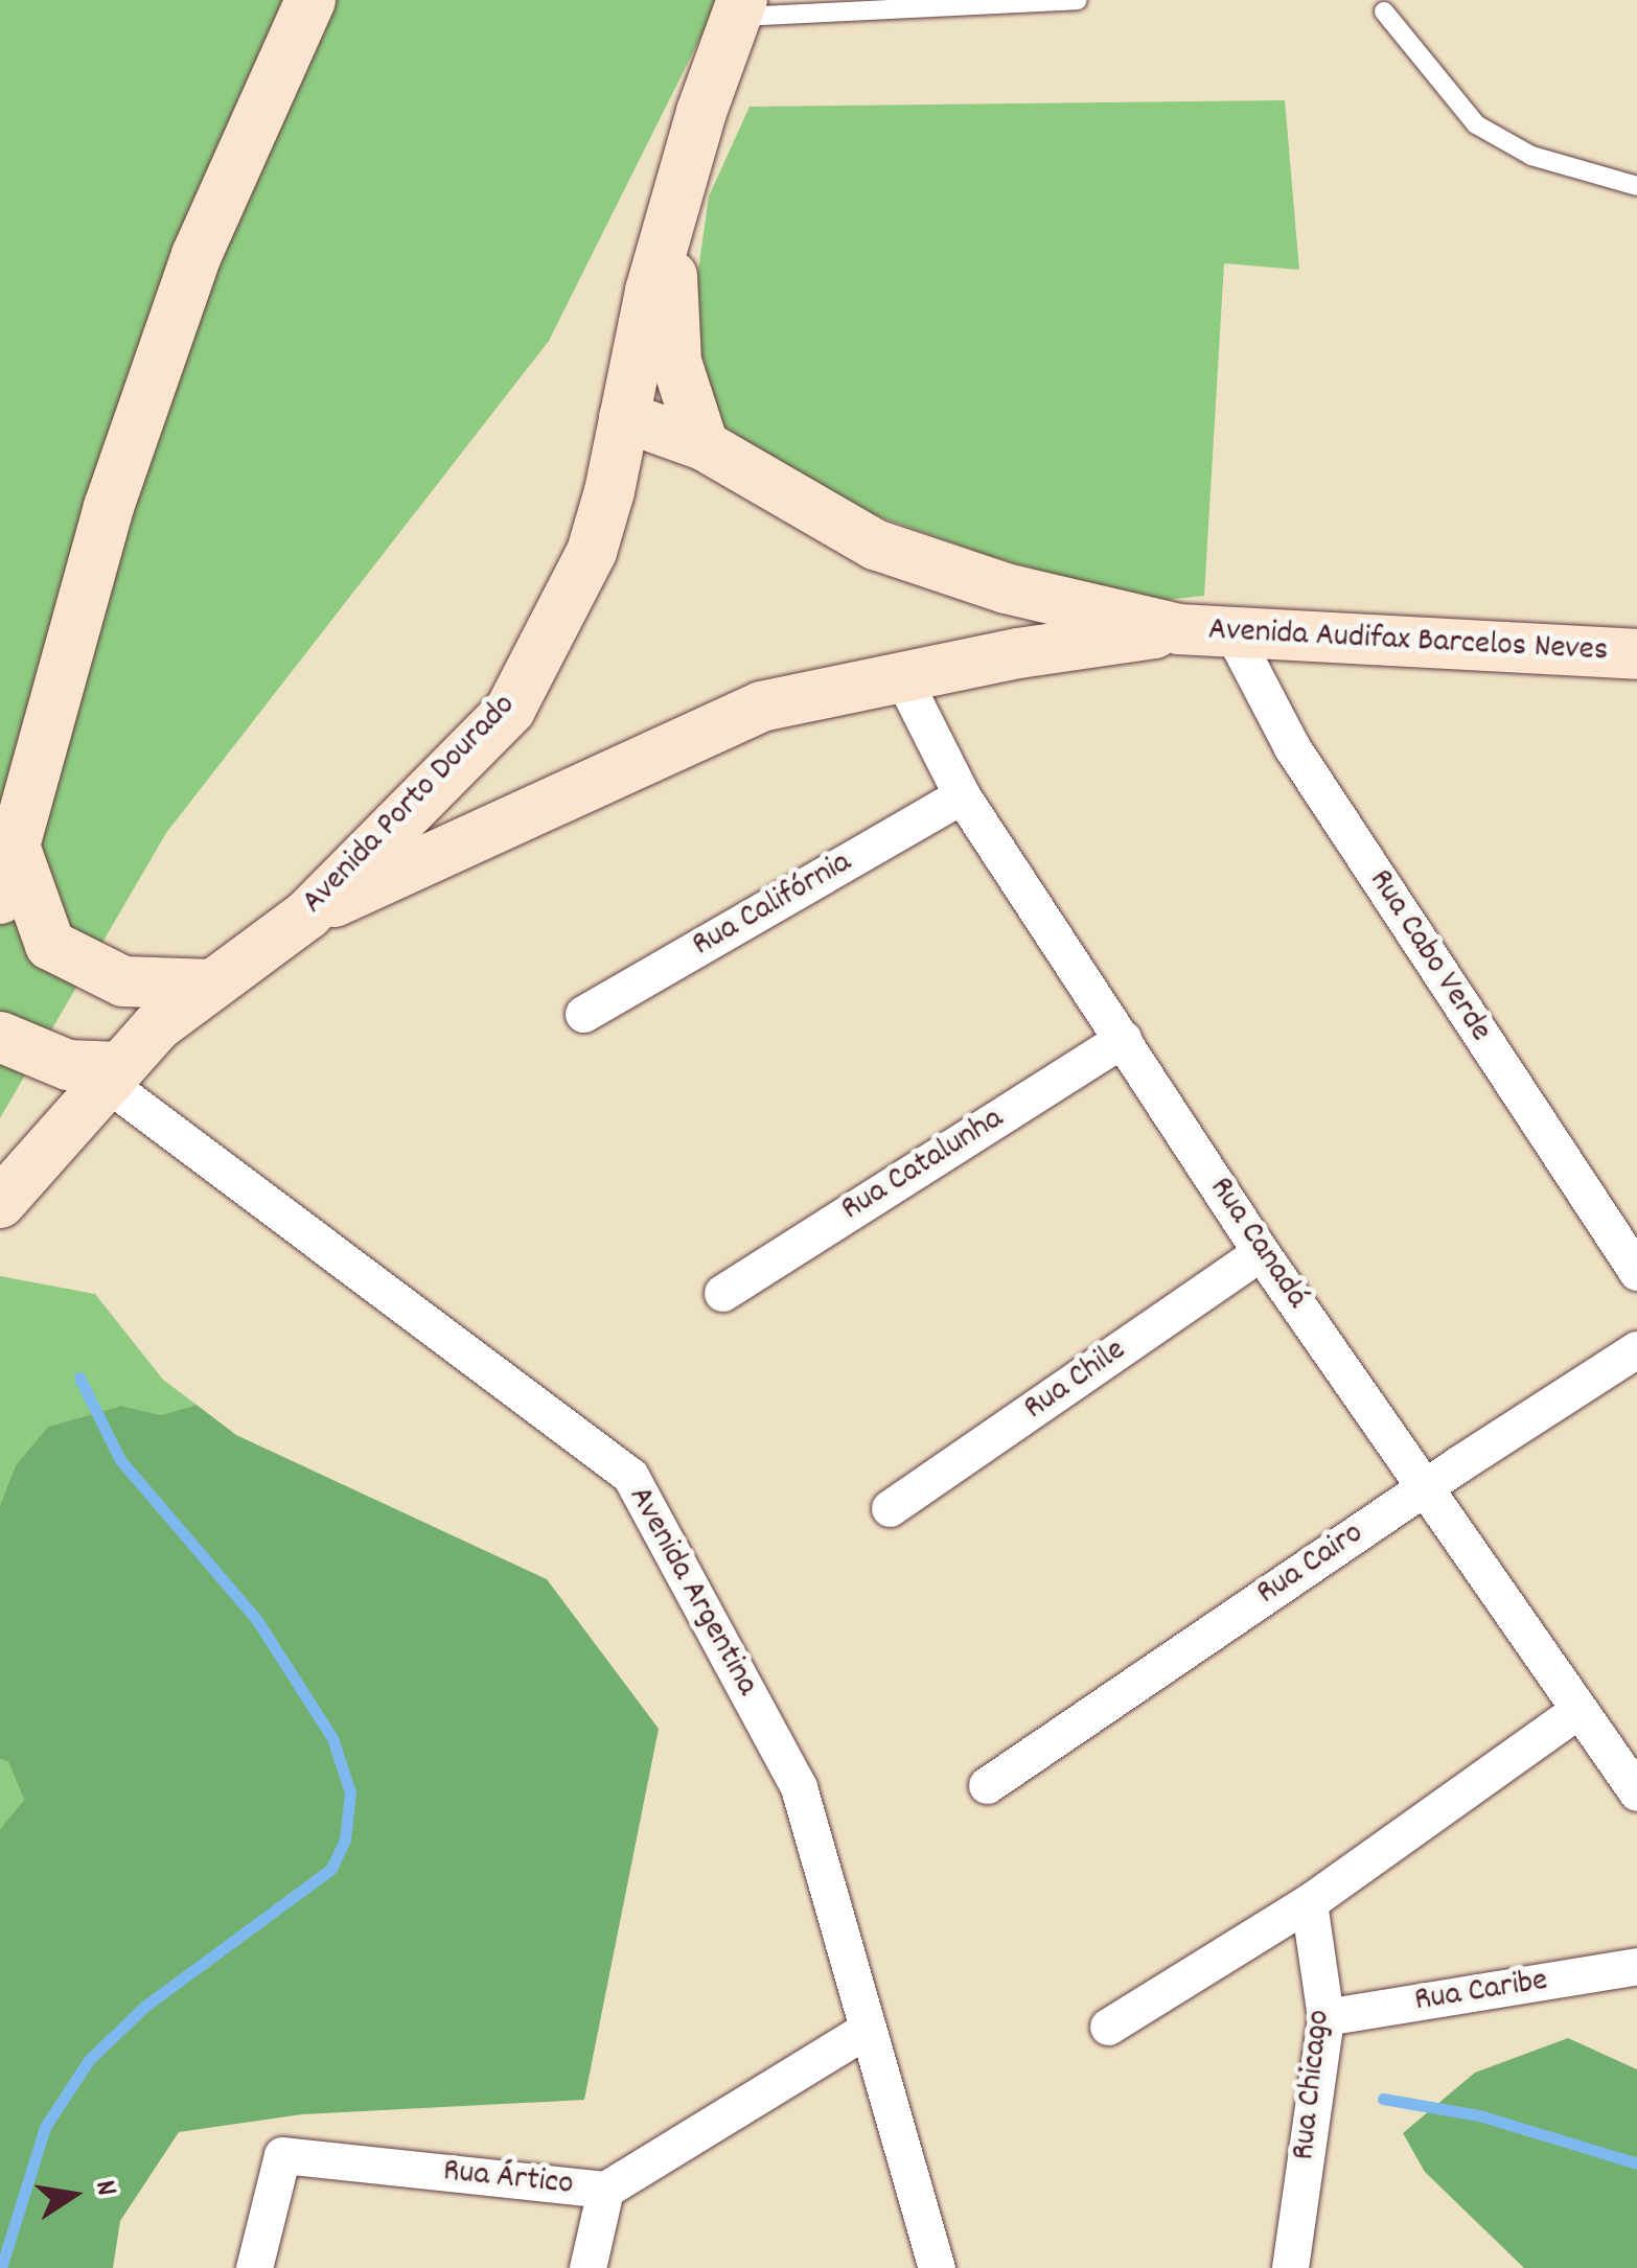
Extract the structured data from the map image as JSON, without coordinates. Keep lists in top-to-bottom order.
{
  "streets": {
    "main road": ["Avenida Audifax Barcelos Neves", "Avenida Porto Dourado"],
    "street": [
      "Rua Califórnia",
      "Rua Cabo Verde",
      "Rua Catalunha",
      "Rua Canadá",
      "Rua Chile",
      "Rua Cairo",
      "Avenida Argentina",
      "Rua Caribe",
      "Rua Chicago",
      "Rua Ártico"
    ]
  },
  "crossings": [
    ["Avenida Audifax Barcelos Neves", "Avenida Porto Dourado"],
    ["Avenida Audifax Barcelos Neves", "Rua Cabo Verde"],
    ["Avenida Audifax Barcelos Neves", "Rua Canadá"],
    ["Avenida Porto Dourado", "Avenida Argentina"],
    ["Rua Califórnia", "Rua Canadá"],
    ["Rua Catalunha", "Rua Canadá"],
    ["Rua Canadá", "Rua Chile"],
    ["Rua Canadá", "Rua Cairo"],
    ["Avenida Argentina", "Rua Ártico"],
    ["Rua Caribe", "Rua Chicago"]
  ],
  "north": "right"
}
